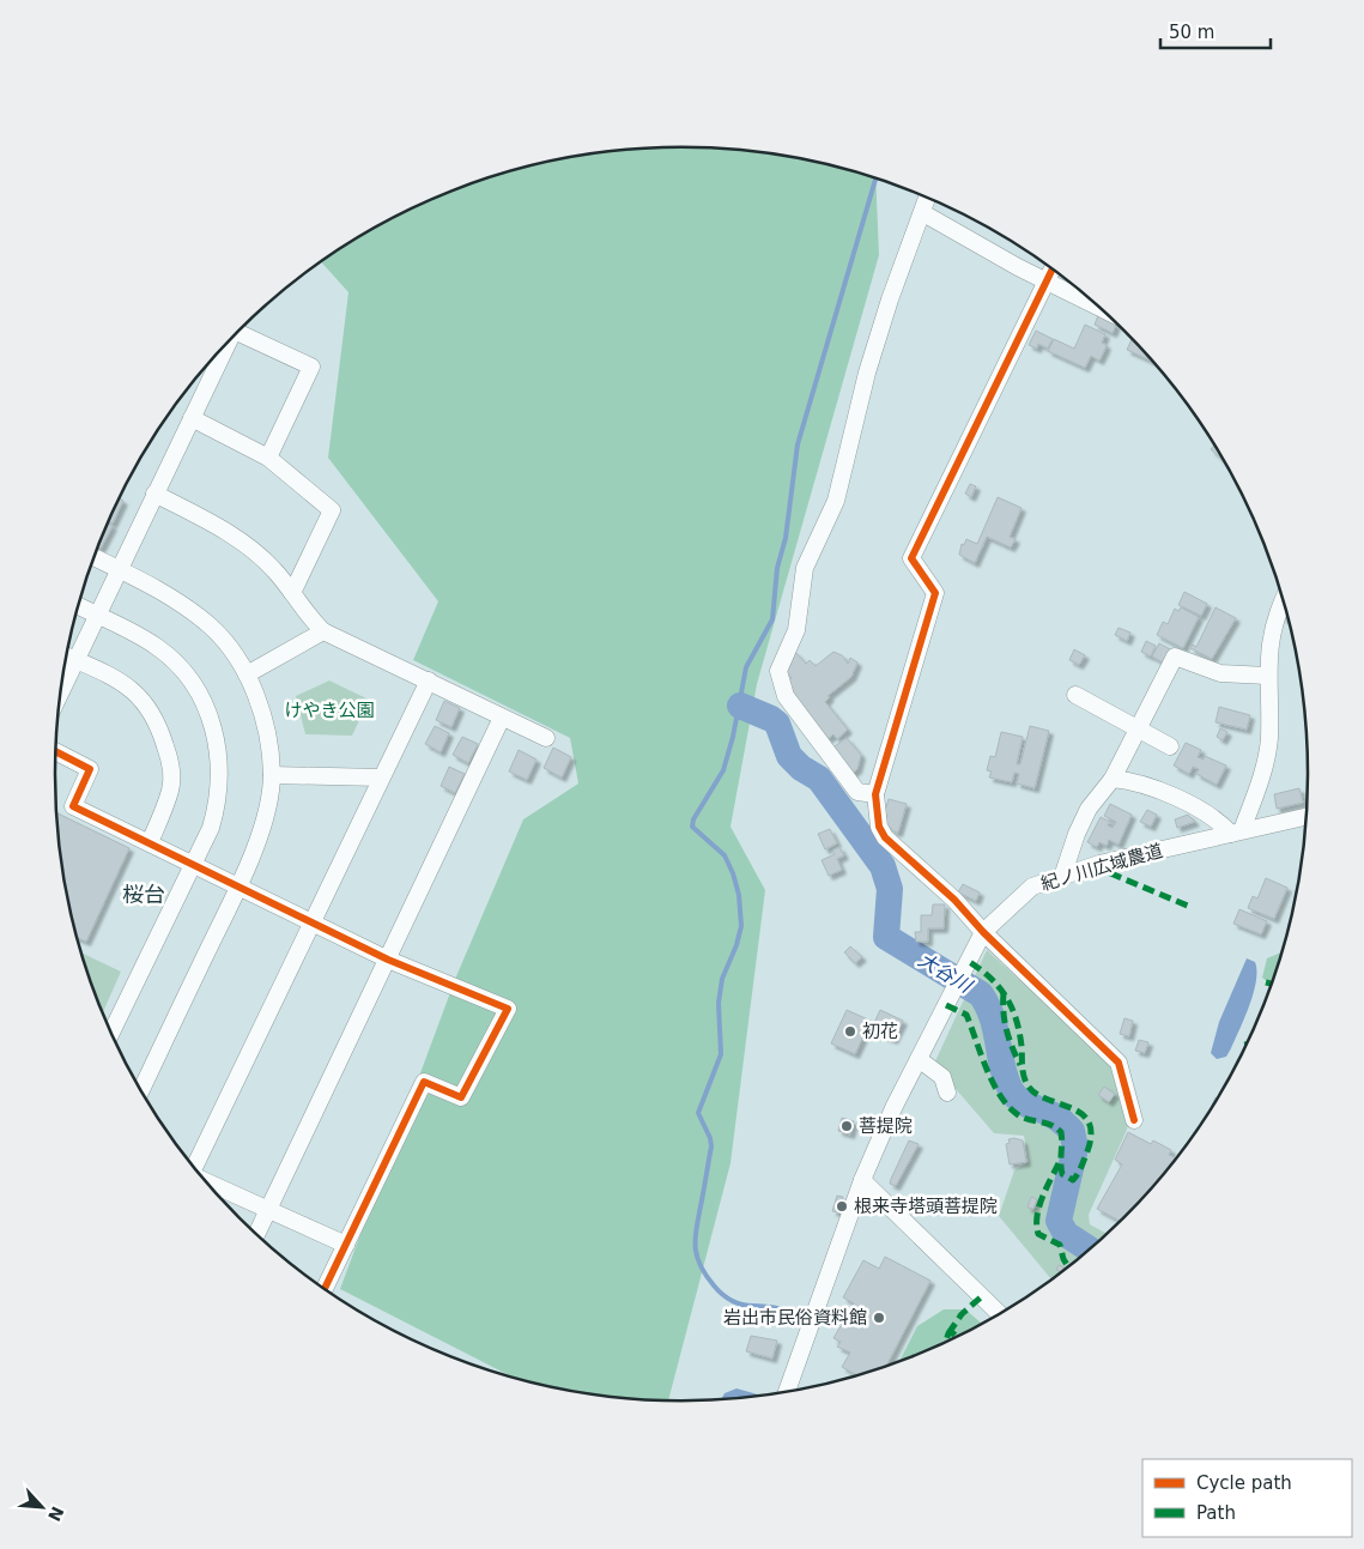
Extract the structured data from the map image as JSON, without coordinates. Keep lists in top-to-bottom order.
{
  "streets": {
    "street": ["紀ノ川広域農道"]
  },
  "districts": ["桜台"],
  "water": ["大谷川"],
  "parks": ["けやき公園"],
  "places": [
    "初花",
    "菩提院",
    "根来寺塔頭菩提院",
    "岩出市民俗資料館"
  ],
  "legend": ["Cycle path", "Path"],
  "scale_bar": "50 m",
  "north": "bottom right"
}
